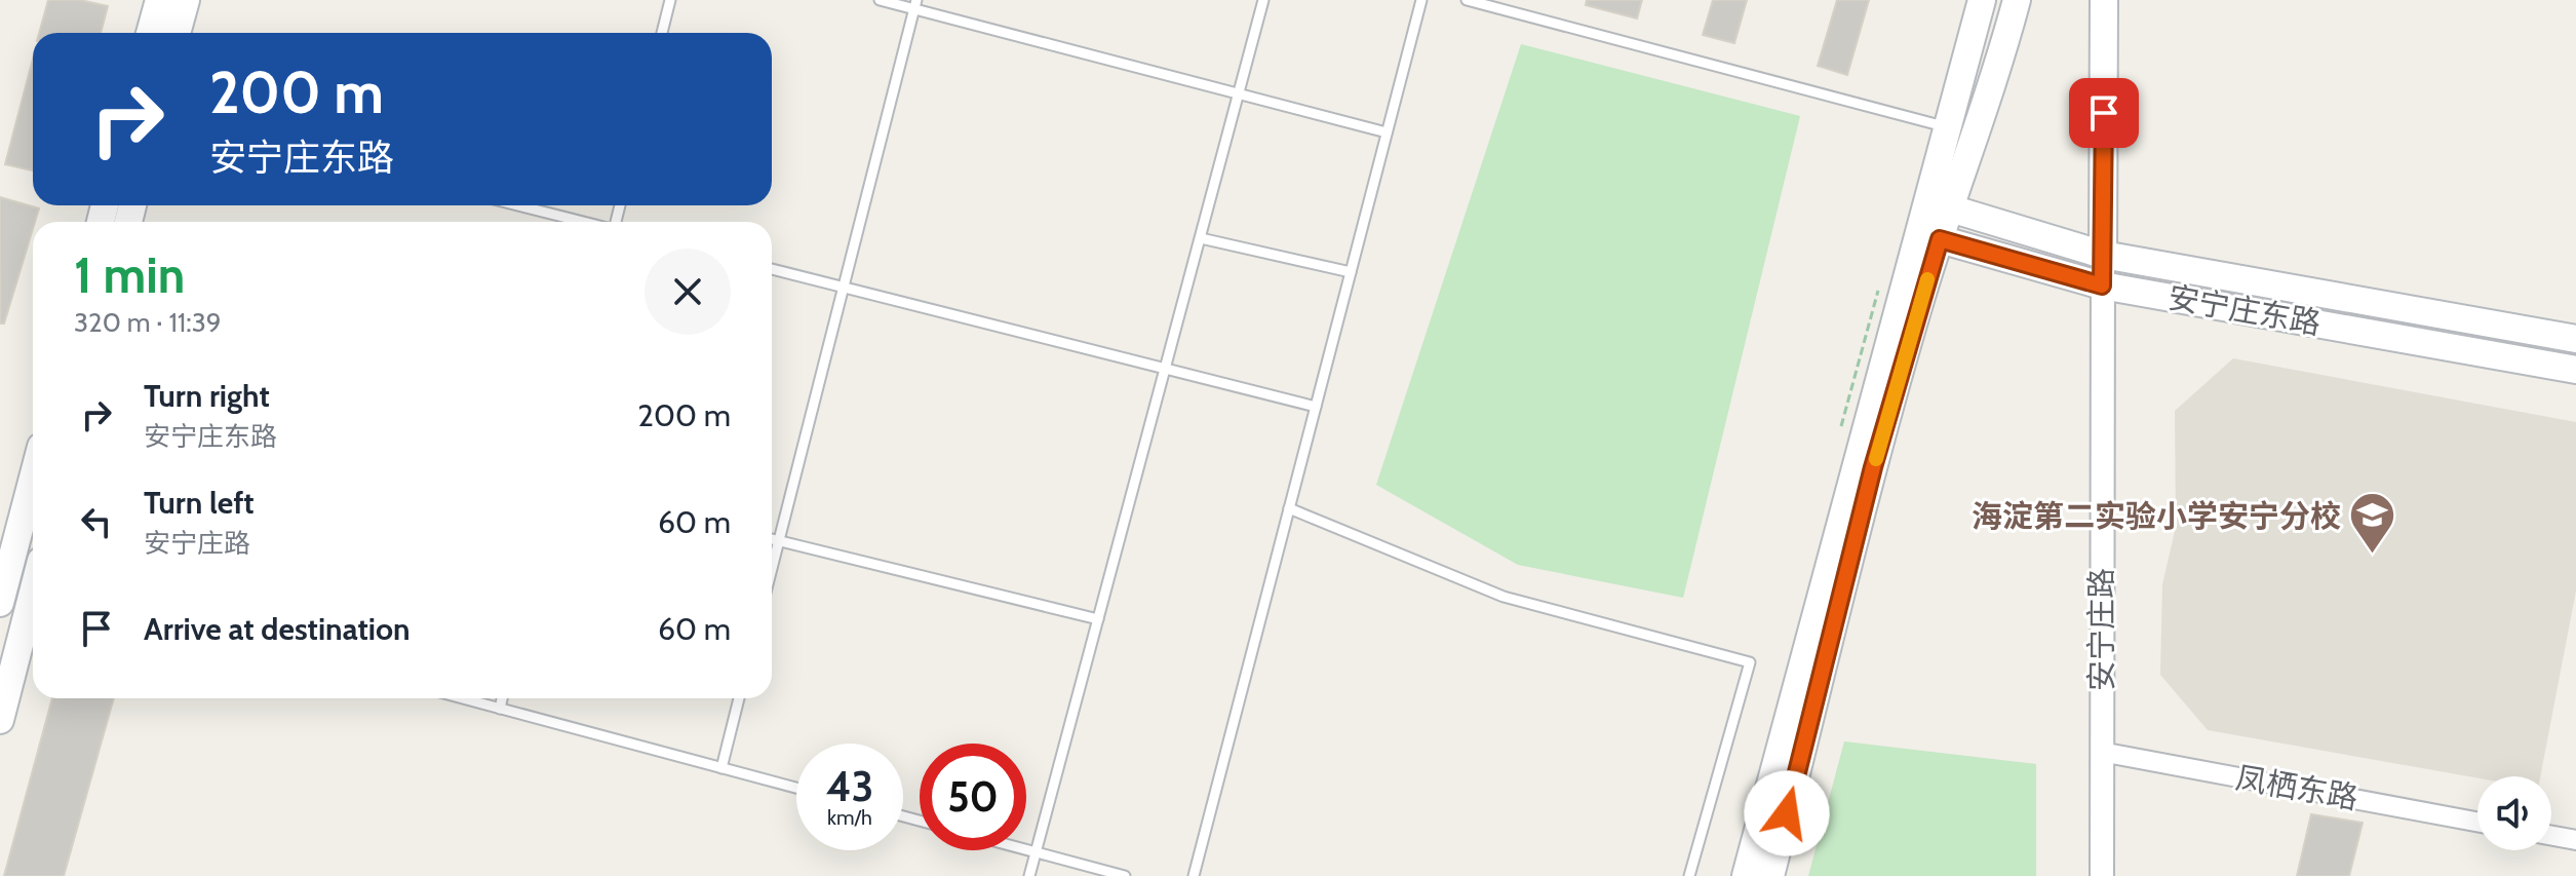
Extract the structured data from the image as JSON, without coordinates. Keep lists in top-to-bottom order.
{
  "streets": {
    "main road": ["安宁庄东路"],
    "street": ["安宁庄路", "凤栖东路"]
  },
  "crossings": [
    ["安宁庄东路", "安宁庄路"],
    ["安宁庄路", "凤栖东路"]
  ],
  "places": {
    "school or university": ["海淀第二实验小学安宁分校"]
  },
  "page": {
    "turn": ["200 m", "安宁庄东路"],
    "heading": ["1 min", "320 m · 11:39"],
    "list": [
      {
        "name": "Turn right",
        "note": "安宁庄东路",
        "value": "200 m"
      },
      {
        "name": "Turn left",
        "note": "安宁庄路",
        "value": "60 m"
      },
      {
        "name": "Arrive at destination",
        "value": "60 m"
      }
    ],
    "speed": "43 km/h",
    "limit": "50"
  }
}
